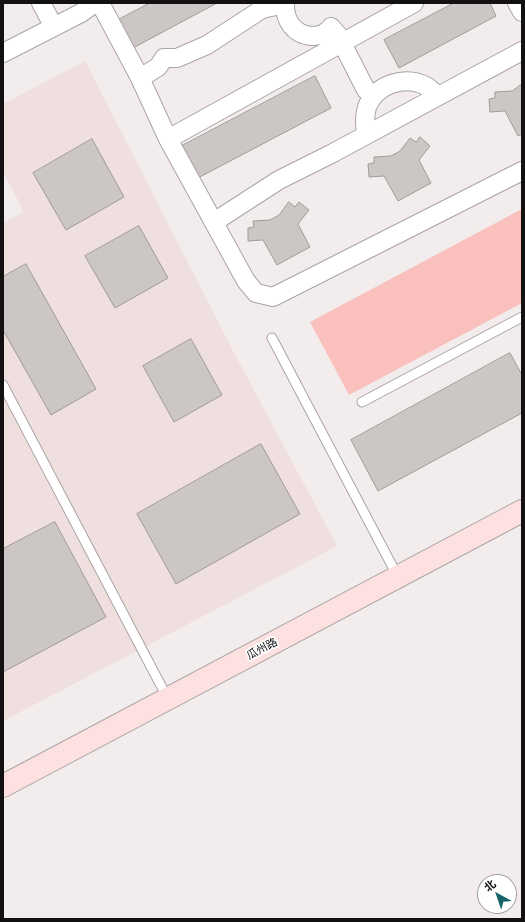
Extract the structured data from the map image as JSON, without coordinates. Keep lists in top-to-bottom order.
{
  "streets": {
    "street": ["瓜州路"]
  },
  "north": "top left"
}
